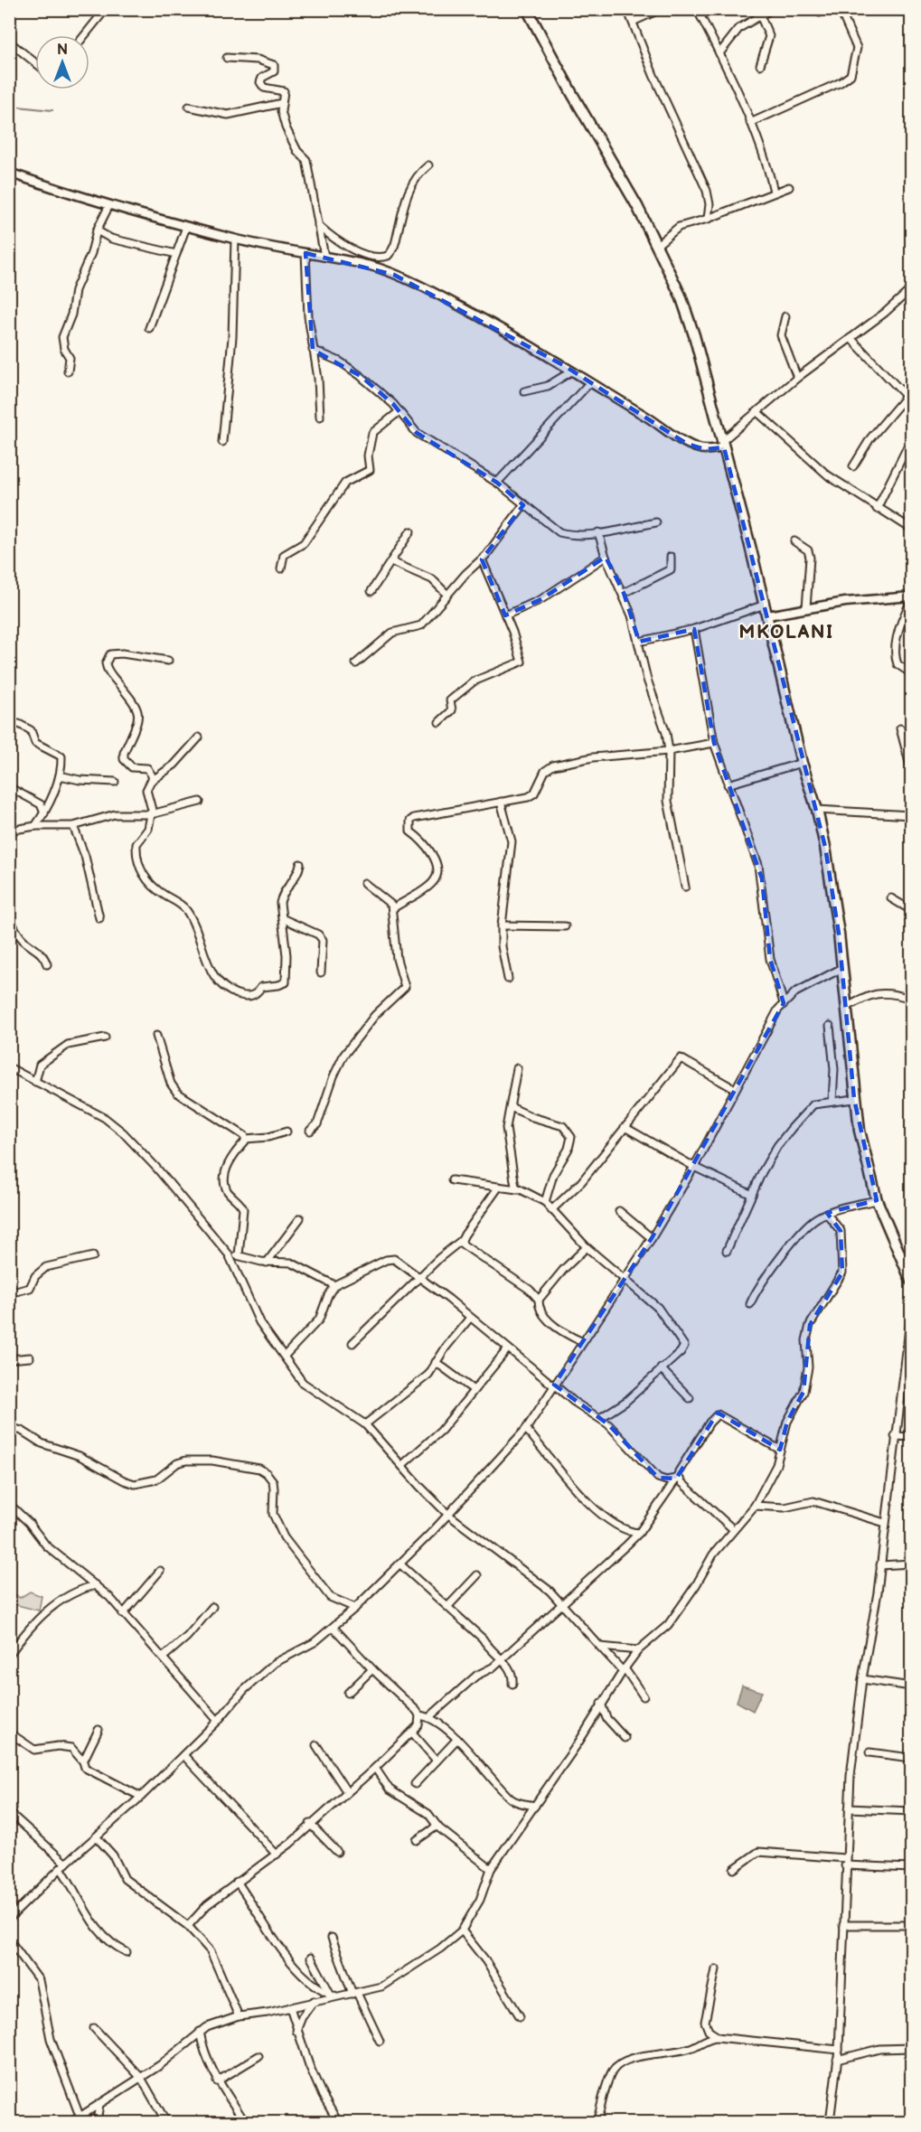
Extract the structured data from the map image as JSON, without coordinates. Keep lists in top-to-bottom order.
{
  "districts": ["MKOLANI"],
  "north": "top"
}
